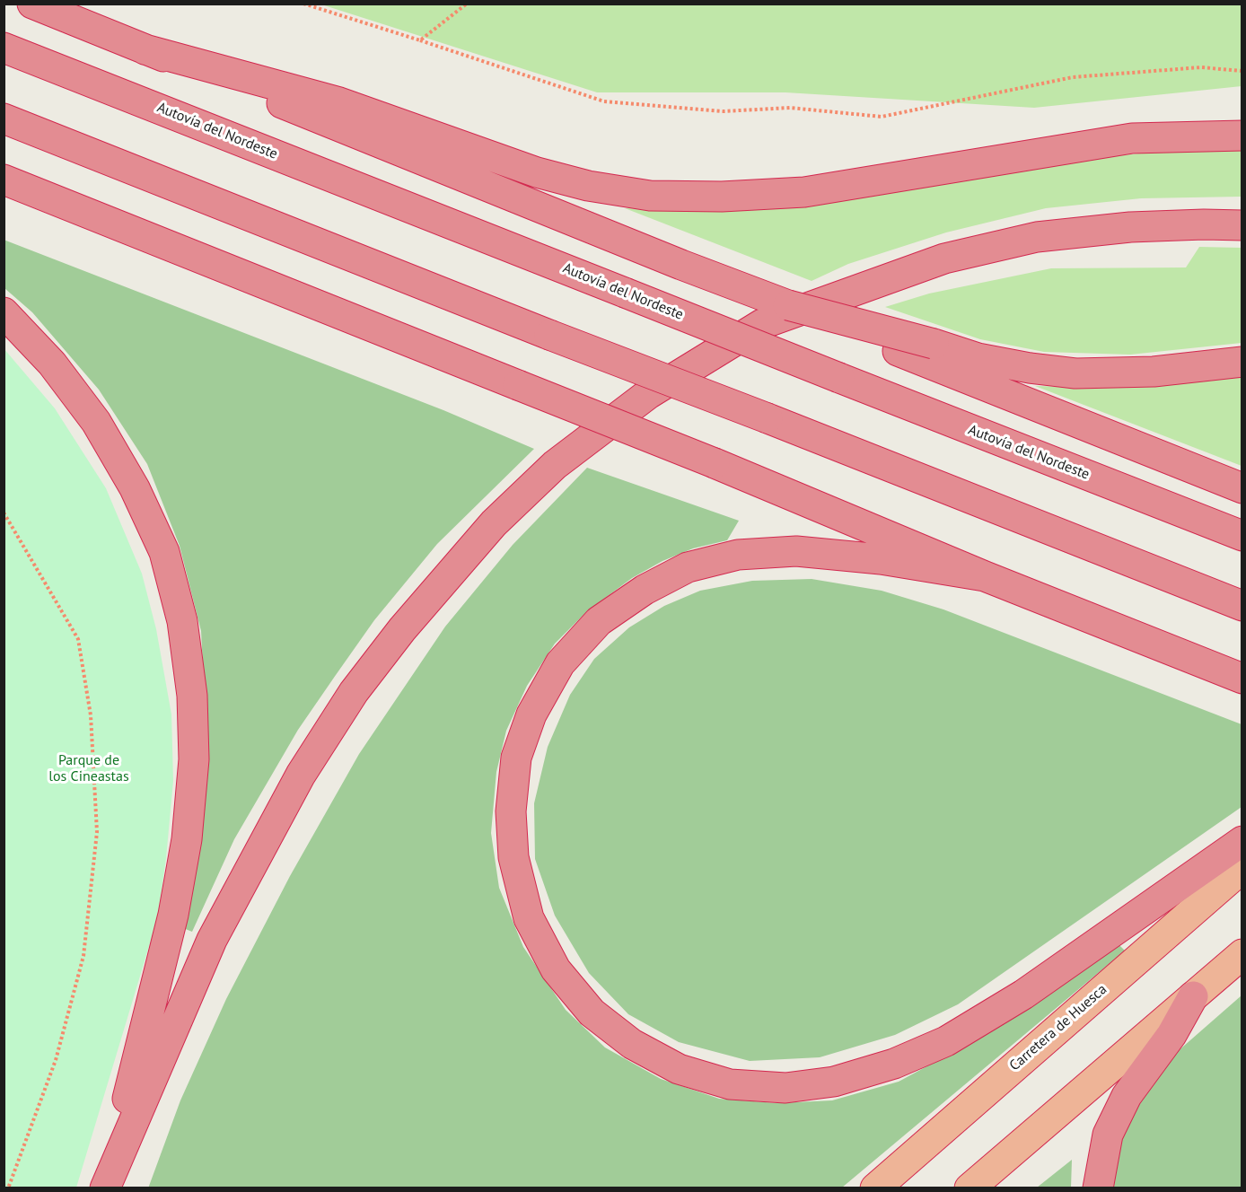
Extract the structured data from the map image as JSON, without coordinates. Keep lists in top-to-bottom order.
{
  "streets": {
    "highway": ["Autovía del Nordeste", "Carretera de Huesca"]
  },
  "parks": ["Parque de los Cineastas"]
}
